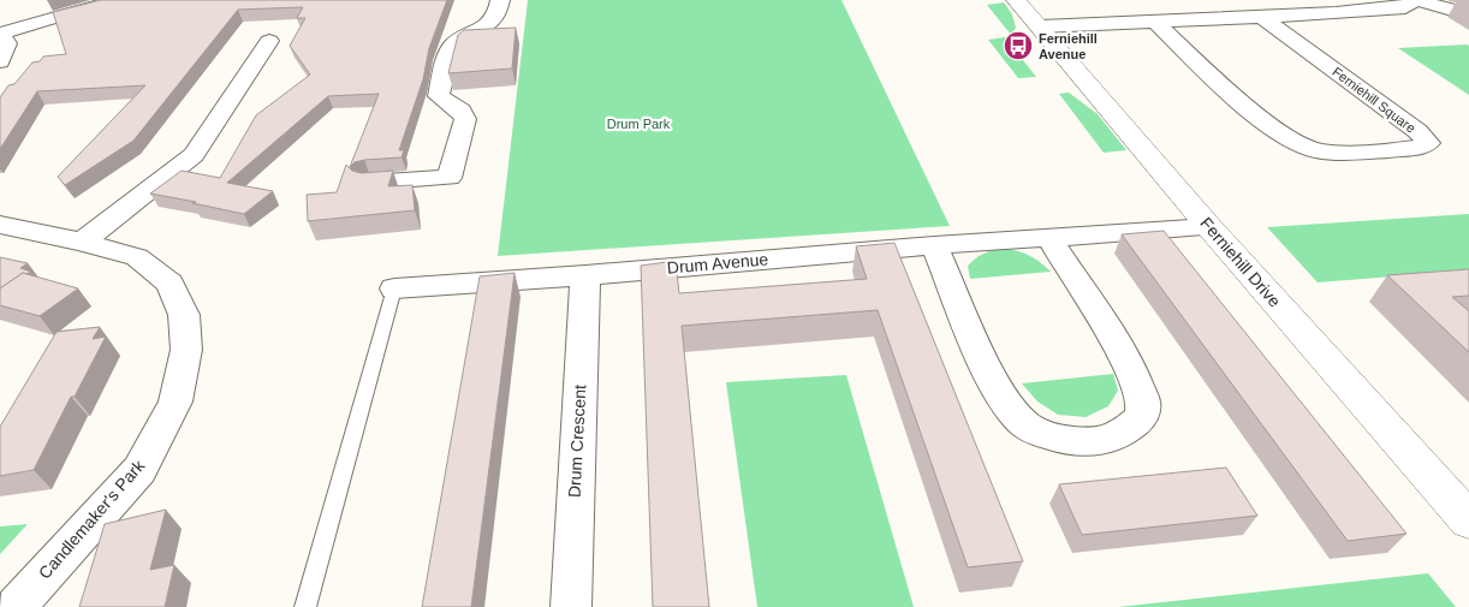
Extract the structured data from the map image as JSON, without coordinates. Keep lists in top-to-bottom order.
{
  "streets": {
    "main road": ["Ferniehill Drive"],
    "street": [
      "Ferniehill Square",
      "Drum Avenue",
      "Drum Crescent",
      "Candlemaker's Park"
    ]
  },
  "crossings": [
    ["Ferniehill Drive", "Drum Avenue"],
    ["Drum Avenue", "Drum Crescent"]
  ],
  "parks": ["Drum Park"],
  "places": {
    "bus stop": ["Ferniehill Avenue"]
  }
}
